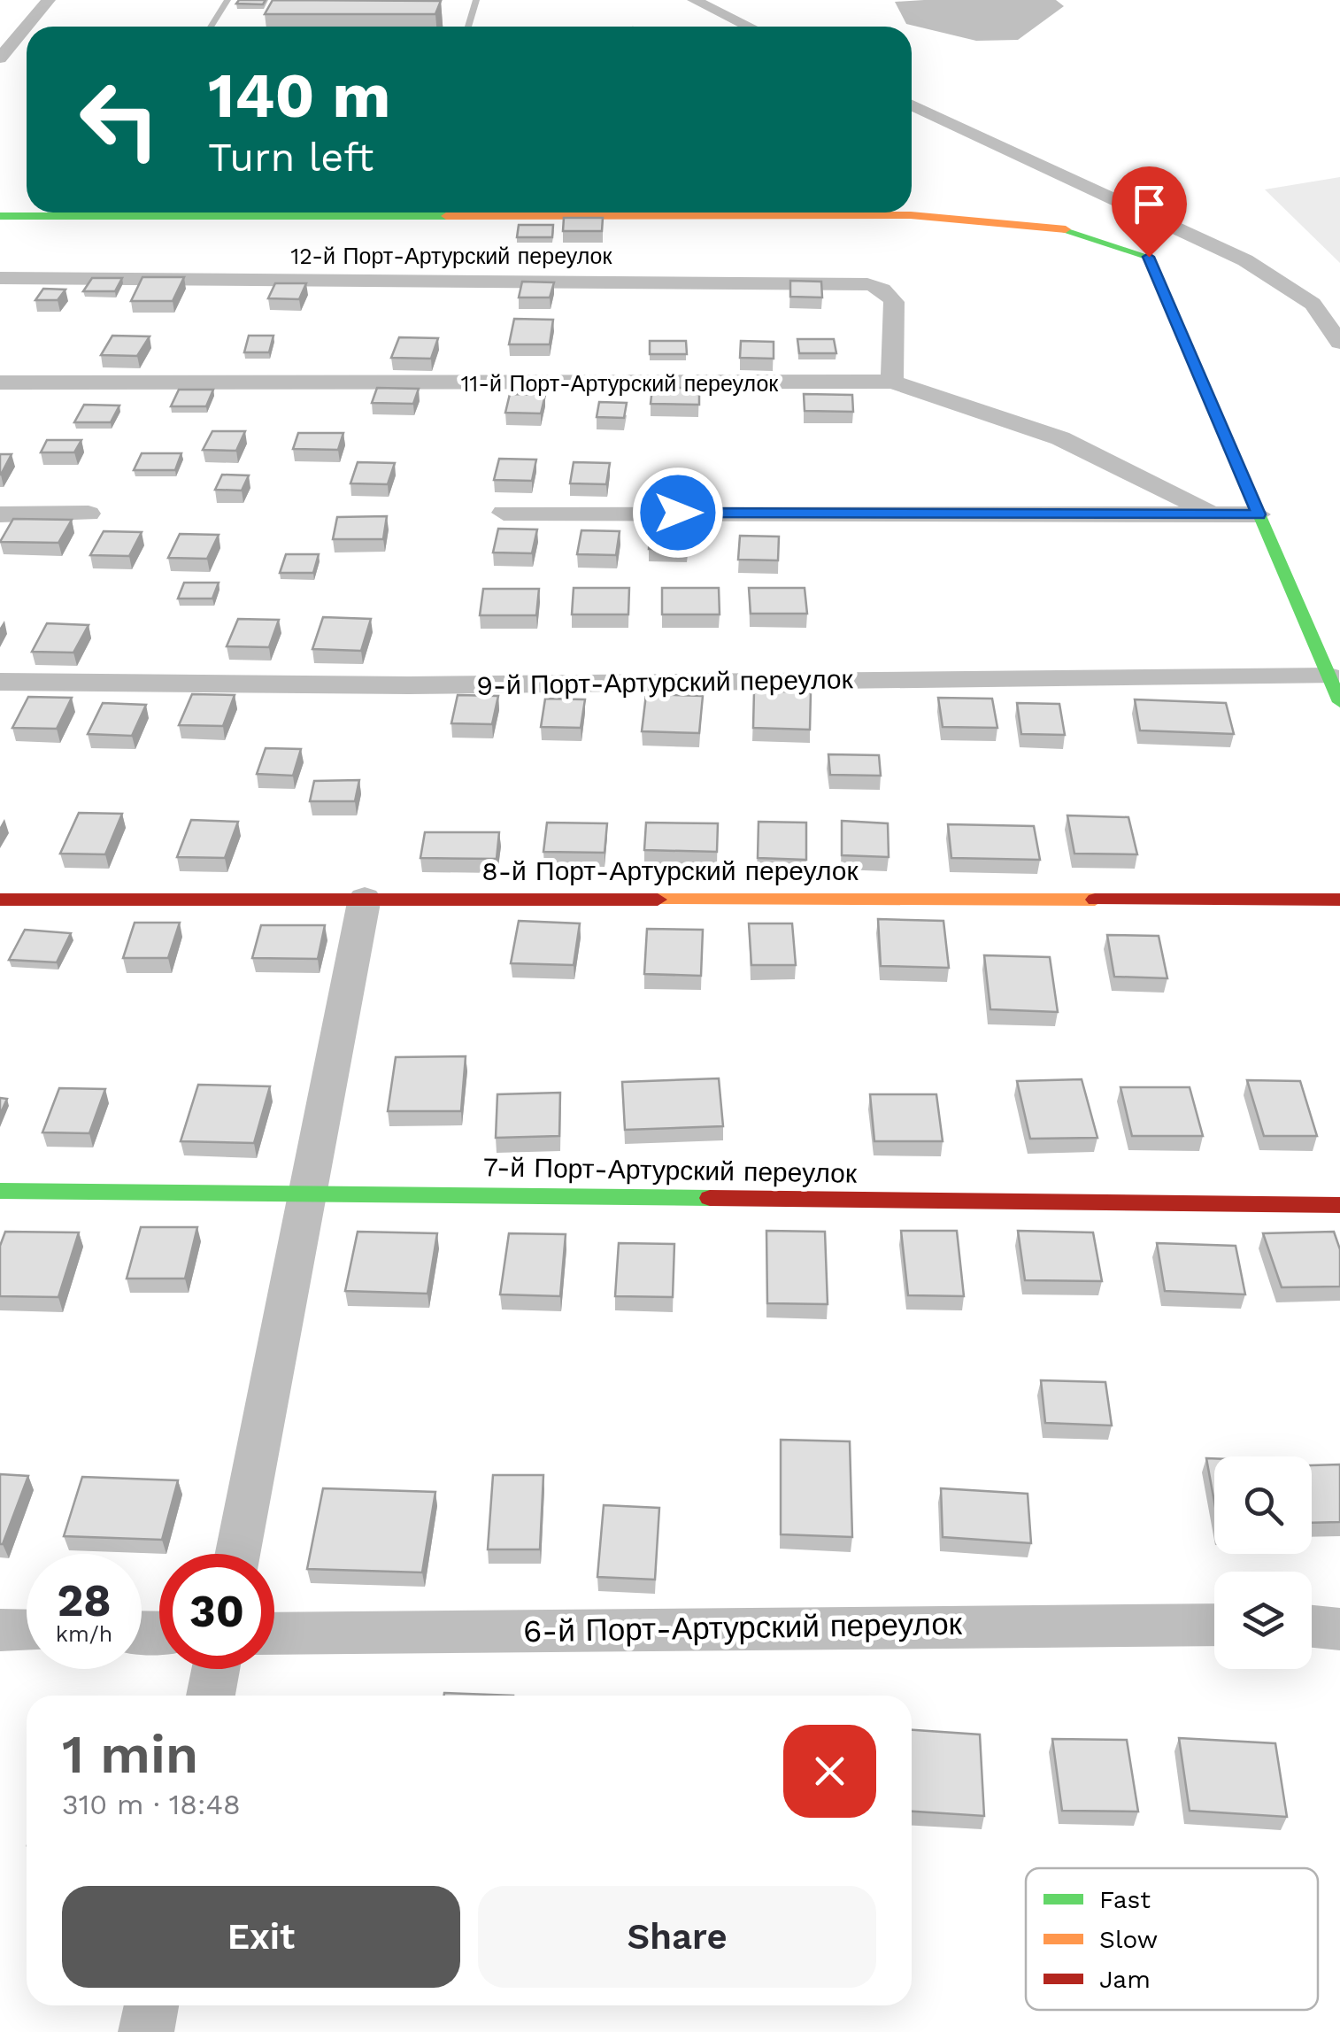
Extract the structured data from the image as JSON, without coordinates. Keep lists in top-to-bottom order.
{
  "streets": {
    "street": [
      "12-й Порт-Артурский переулок",
      "11-й Порт-Артурский переулок",
      "9-й Порт-Артурский переулок",
      "8-й Порт-Артурский переулок",
      "7-й Порт-Артурский переулок",
      "6-й Порт-Артурский переулок"
    ]
  },
  "crossings": [
    ["12-й Порт-Артурский переулок", "11-й Порт-Артурский переулок"]
  ],
  "legend": ["Fast", "Slow", "Jam"],
  "page": {
    "turn": ["140 m", "Turn left"],
    "speed": "28 km/h",
    "limit": "30",
    "heading": ["1 min", "310 m · 18:48"],
    "buttons": ["Exit", "Share"]
  }
}
